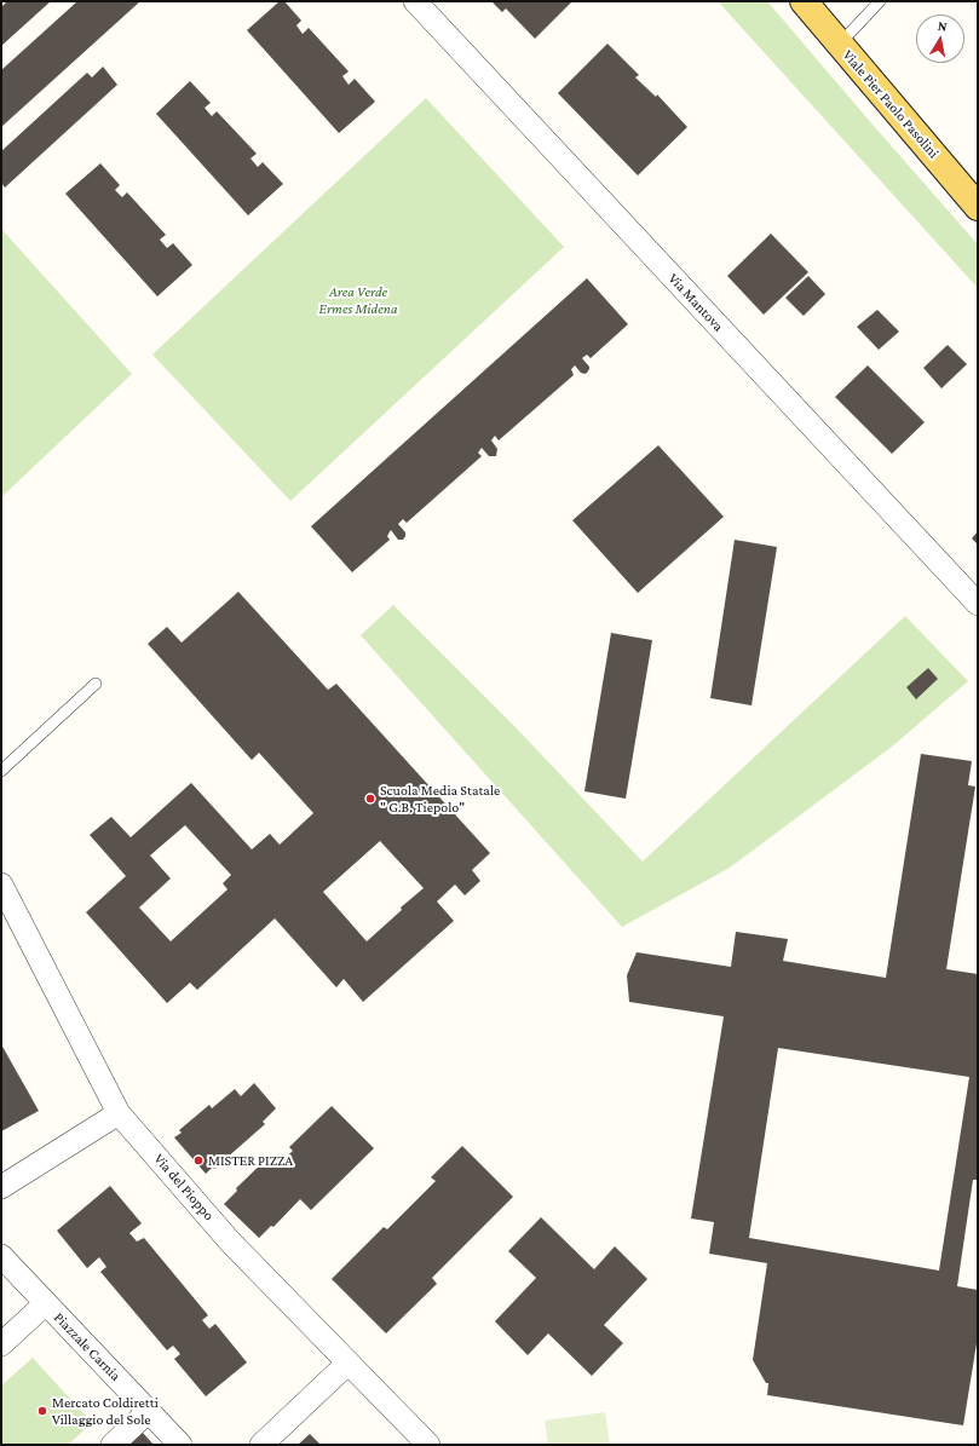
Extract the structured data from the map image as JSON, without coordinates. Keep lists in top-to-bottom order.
{
  "streets": {
    "main road": ["Viale Pier Paolo Pasolini"],
    "street": ["Via Mantova", "Via del Pioppo", "Piazzale Carnia"]
  },
  "parks": ["Area Verde Ermes Midena"],
  "places": ["Scuola Media Statale \" G.B. Tiepolo\"", "MISTER PIZZA", "Mercato Coldiretti Villaggio del Sole"],
  "north": "top"
}
